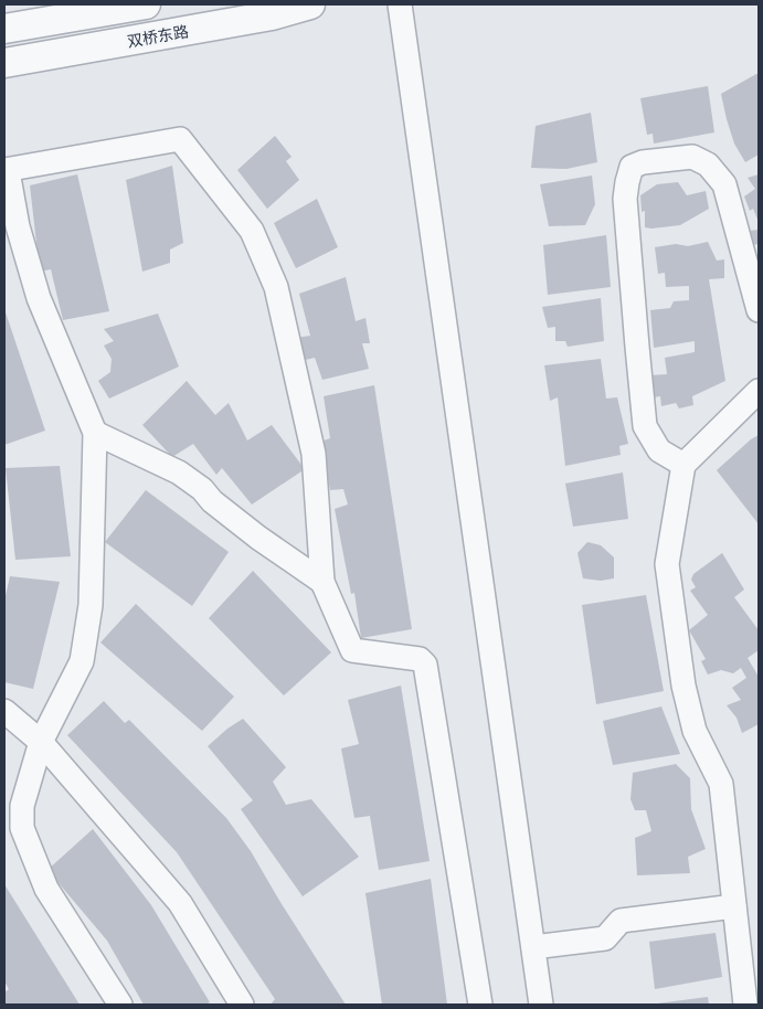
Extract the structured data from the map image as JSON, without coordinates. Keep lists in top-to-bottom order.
{
  "streets": {
    "street": ["双桥东路"]
  }
}
